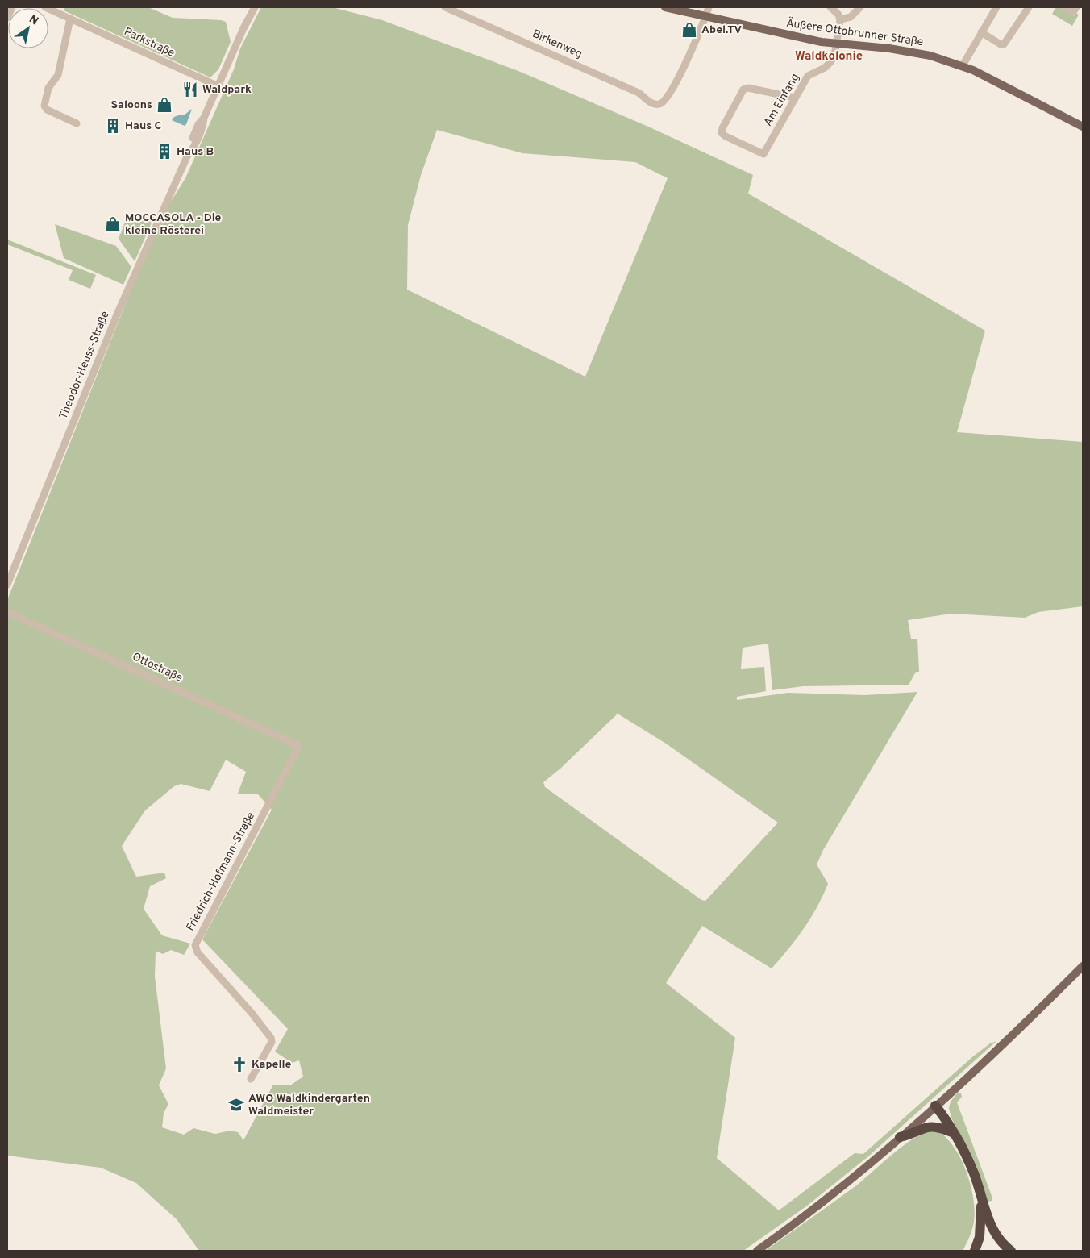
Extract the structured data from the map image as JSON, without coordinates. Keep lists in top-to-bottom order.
{
  "streets": {
    "main road": ["Äußere Ottobrunner Straße"],
    "street": [
      "Parkstraße",
      "Birkenweg",
      "Am Einfang",
      "Theodor-Heuss-Straße",
      "Ottostraße",
      "Friedrich-Hofmann-Straße"
    ]
  },
  "crossings": [
    ["Äußere Ottobrunner Straße", "Birkenweg"],
    ["Äußere Ottobrunner Straße", "Am Einfang"],
    ["Parkstraße", "Theodor-Heuss-Straße"],
    ["Ottostraße", "Friedrich-Hofmann-Straße"]
  ],
  "districts": ["Waldkolonie"],
  "places": {
    "shop": ["Abel.TV", "Saloons", "MOCCASOLA - Die kleine Rösterei"],
    "restaurant": ["Waldpark"],
    "building": ["Haus C", "Haus B"],
    "church": ["Kapelle"],
    "school or university": ["AWO Waldkindergarten Waldmeister"]
  },
  "north": "top right"
}
